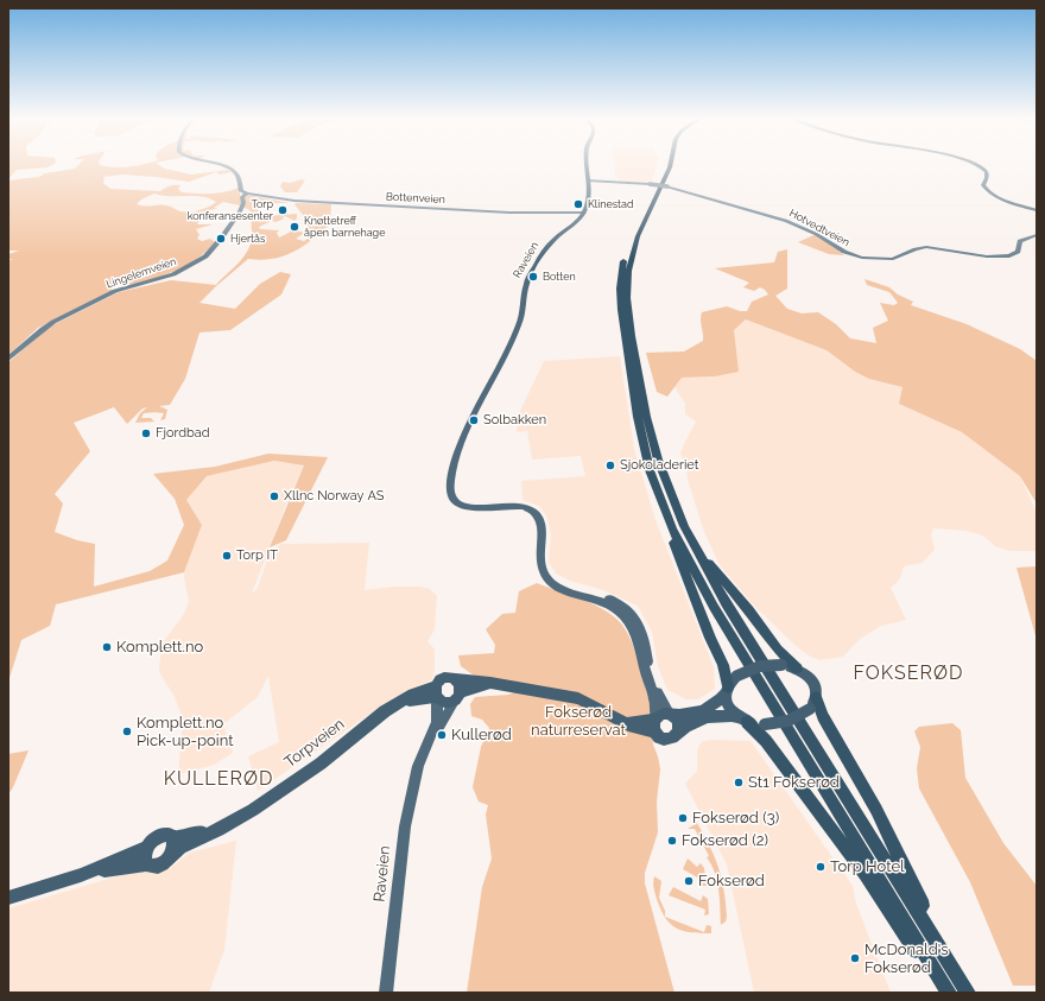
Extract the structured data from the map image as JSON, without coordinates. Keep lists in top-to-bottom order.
{
  "streets": {
    "highway": ["Torpveien"],
    "main road": [
      "Bottenveien",
      "Hotvedtveien",
      "Raveien",
      "Lingelemveien"
    ]
  },
  "crossings": [
    ["Bottenveien", "Raveien"],
    ["Bottenveien", "Lingelemveien"],
    ["Raveien", "Torpveien"]
  ],
  "districts": ["FOKSERØD", "KULLERØD"],
  "parks": ["Fokserød naturreservat"],
  "places": [
    "Klinestad",
    "Torp konferansesenter",
    "Knøttetreff åpen barnehage",
    "Hjertås",
    "Botten",
    "Solbakken",
    "Fjordbad",
    "Sjokoladeriet",
    "Xllnc Norway AS",
    "Torp IT",
    "Komplett.no",
    "Komplett.no Pick-up-point",
    "Kullerød",
    "St1 Fokserød",
    "Fokserød (3)",
    "Fokserød (2)",
    "Torp Hotel",
    "Fokserød",
    "McDonald's Fokserød"
  ]
}
